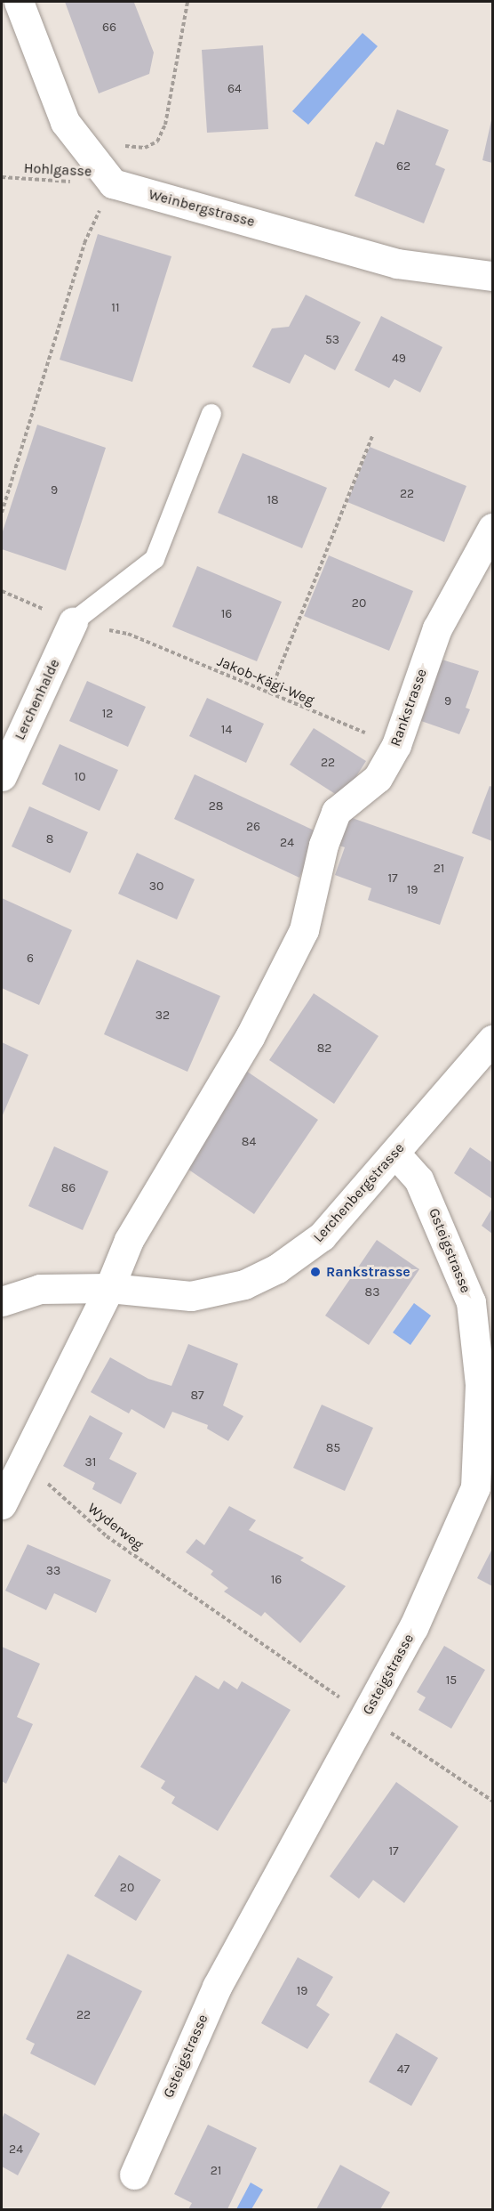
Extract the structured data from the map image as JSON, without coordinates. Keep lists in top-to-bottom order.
{
  "streets": {
    "street": [
      "Weinbergstrasse",
      "Lerchenhalde",
      "Rankstrasse",
      "Lerchenbergstrasse",
      "Gsteigstrasse"
    ],
    "path": ["Hohlgasse", "Jakob-Kägi-Weg", "Wyderweg"]
  },
  "crossings": [
    ["Hohlgasse", "Weinbergstrasse"],
    ["Jakob-Kägi-Weg", "Rankstrasse"],
    ["Rankstrasse", "Lerchenbergstrasse"],
    ["Rankstrasse", "Wyderweg"],
    ["Lerchenbergstrasse", "Gsteigstrasse"]
  ],
  "places": ["Rankstrasse"],
  "house_numbers": [
    "66",
    "64",
    "62",
    "11",
    "53",
    "49",
    "9",
    "22",
    "18",
    "20",
    "16",
    "9",
    "12",
    "14",
    "22",
    "10",
    "28",
    "26",
    "8",
    "24",
    "21",
    "17",
    "30",
    "19",
    "6",
    "32",
    "82",
    "84",
    "86",
    "83",
    "87",
    "85",
    "31",
    "33",
    "16",
    "15",
    "17",
    "20",
    "19",
    "22",
    "47",
    "24",
    "21"
  ]
}
